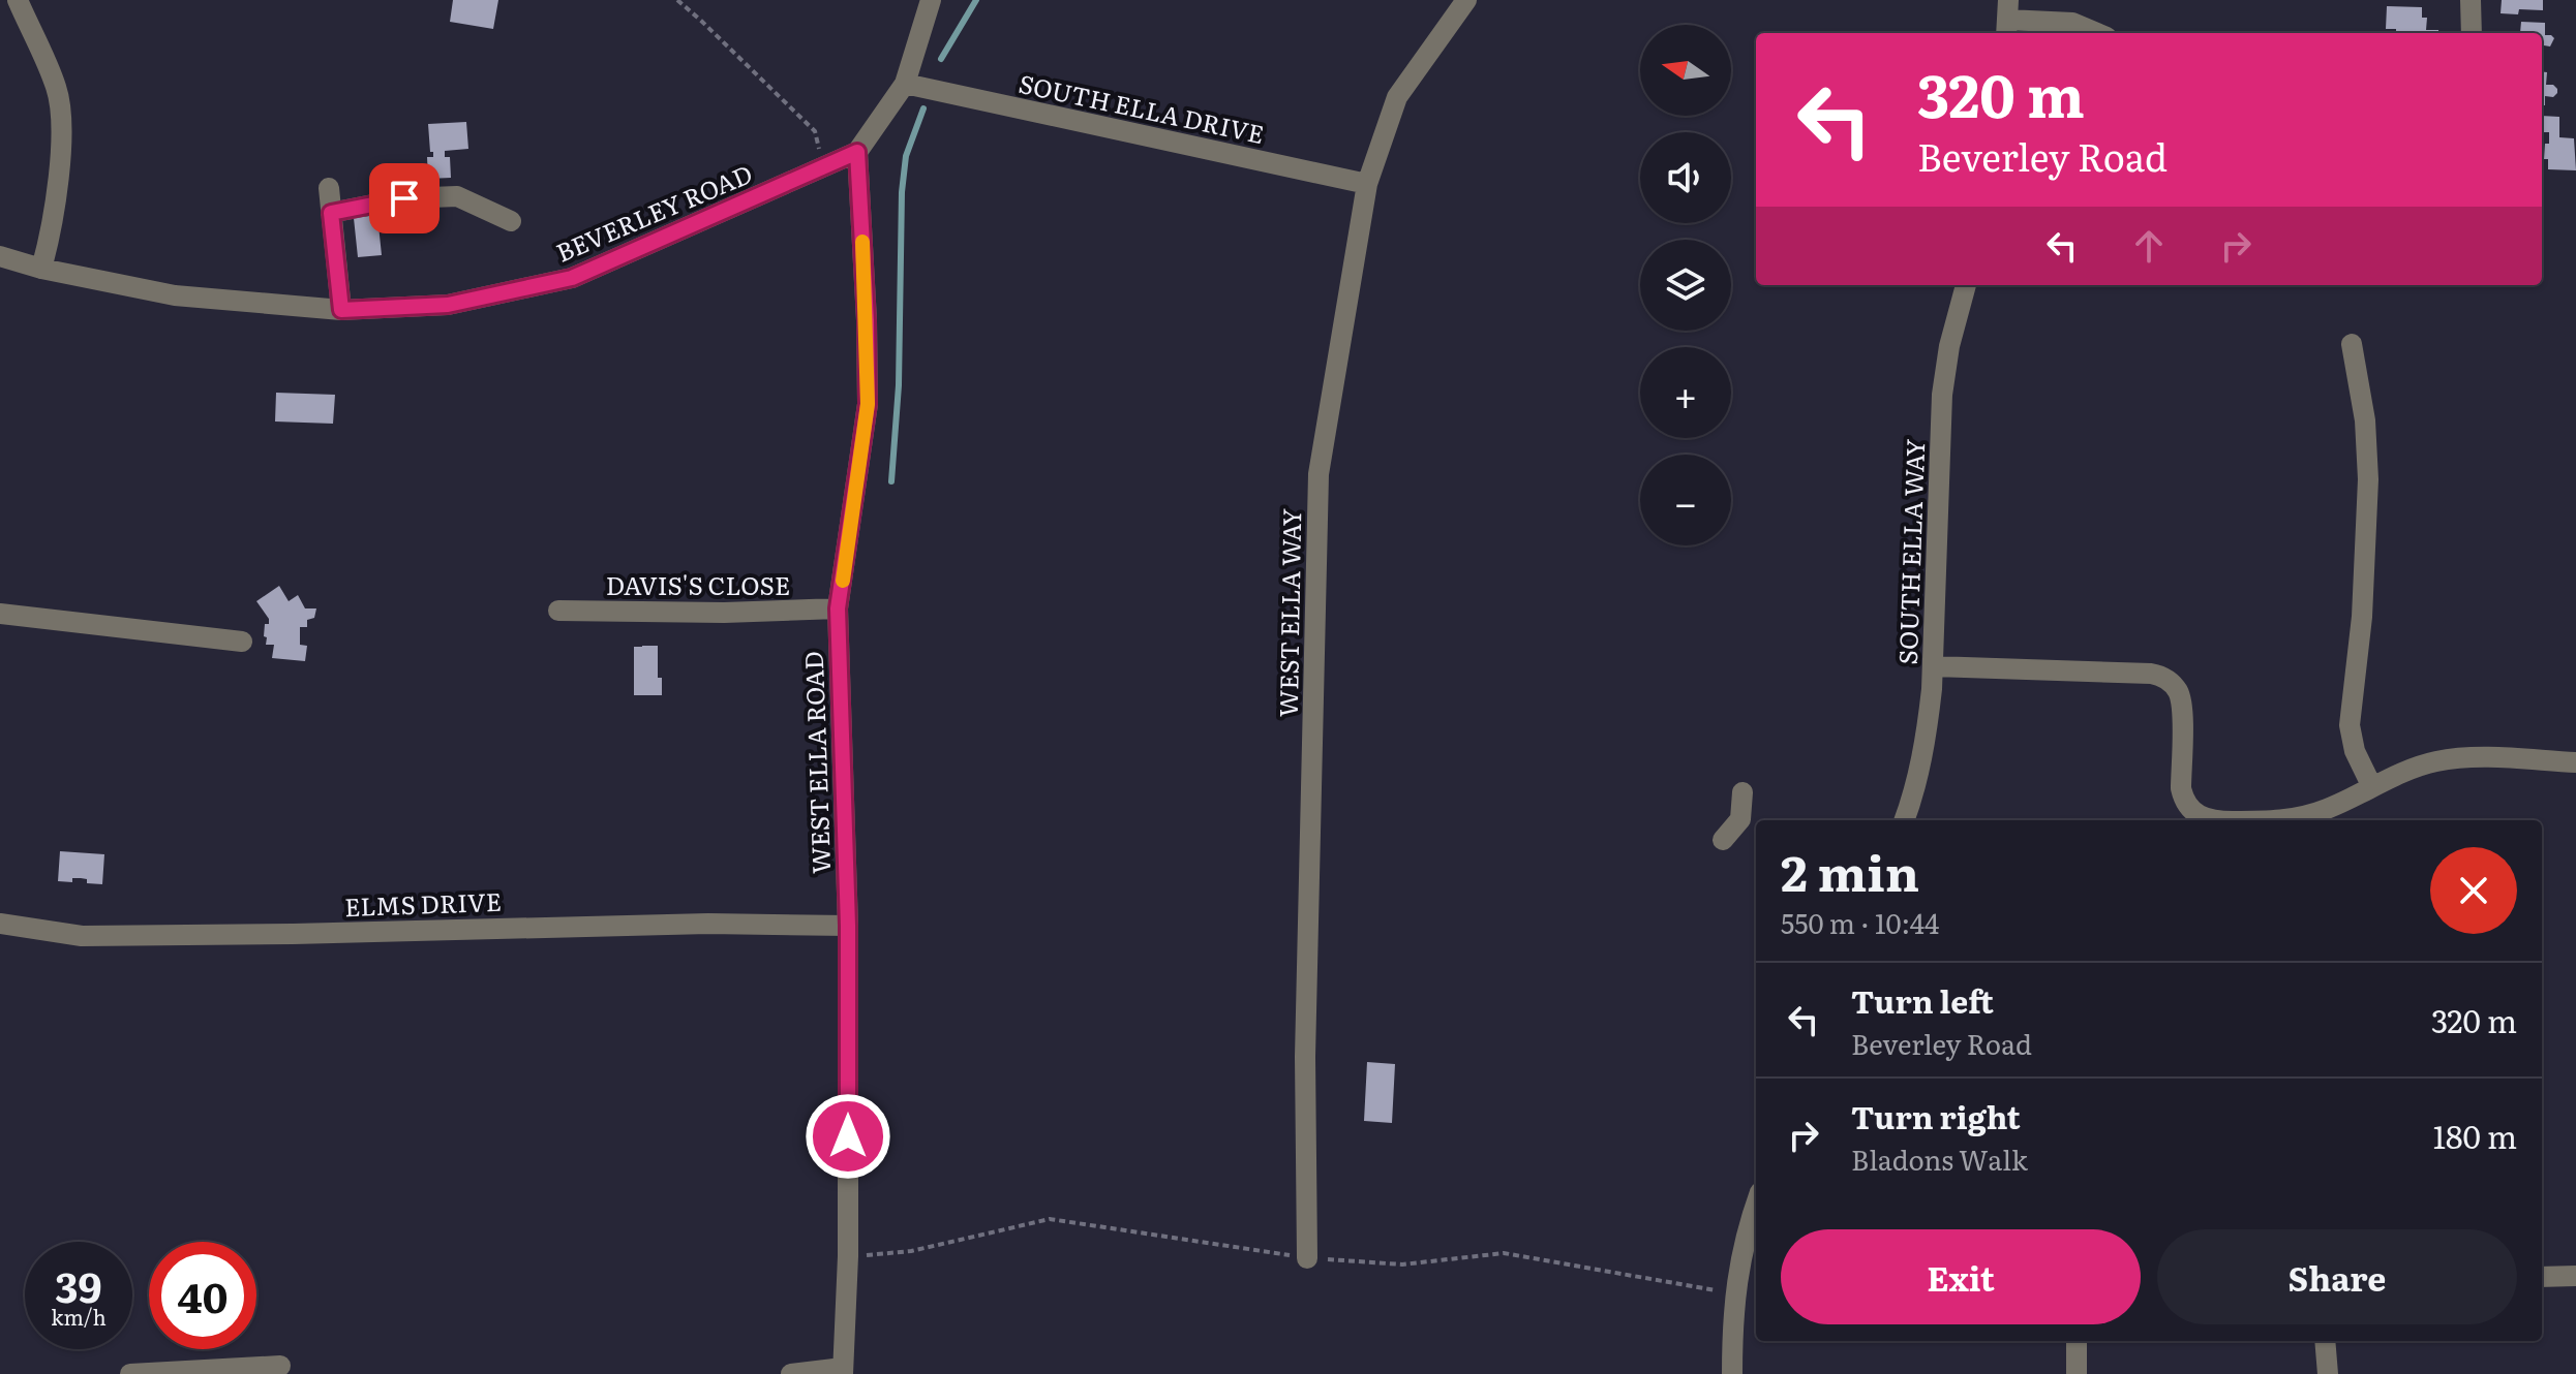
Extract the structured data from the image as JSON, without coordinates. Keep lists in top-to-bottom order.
{
  "streets": {
    "street": [
      "SOUTH ELLA DRIVE",
      "BEVERLEY ROAD",
      "SOUTH ELLA WAY",
      "DAVIS'S CLOSE",
      "WEST ELLA WAY",
      "WEST ELLA ROAD",
      "ELMS DRIVE"
    ]
  },
  "crossings": [
    ["SOUTH ELLA DRIVE", "WEST ELLA WAY"],
    ["BEVERLEY ROAD", "WEST ELLA ROAD"],
    ["DAVIS'S CLOSE", "WEST ELLA ROAD"],
    ["WEST ELLA ROAD", "ELMS DRIVE"]
  ],
  "north": "left",
  "page": {
    "map_buttons": ["+", "−"],
    "turn": ["320 m", "Beverley Road"],
    "heading": ["2 min", "550 m · 10:44"],
    "list": [
      {
        "name": "Turn left",
        "note": "Beverley Road",
        "value": "320 m"
      },
      {
        "name": "Turn right",
        "note": "Bladons Walk",
        "value": "180 m"
      }
    ],
    "buttons": ["Exit", "Share"],
    "speed": "39 km/h",
    "limit": "40"
  }
}
